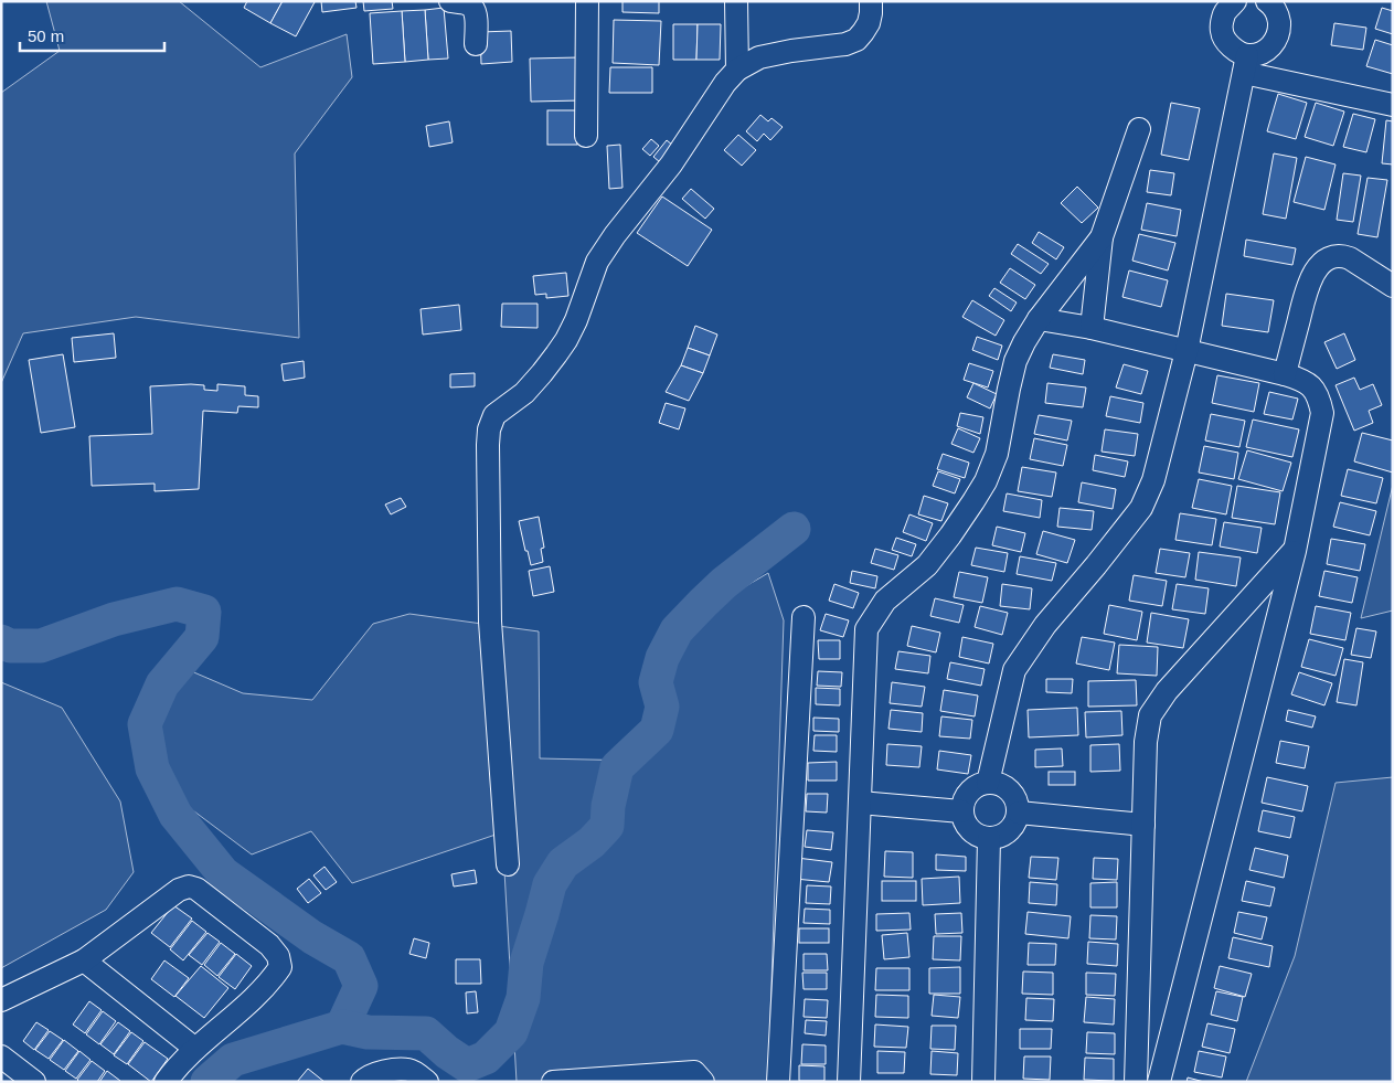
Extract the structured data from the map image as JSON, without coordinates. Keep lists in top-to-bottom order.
{
  "scale_bar": "50 m"
}
